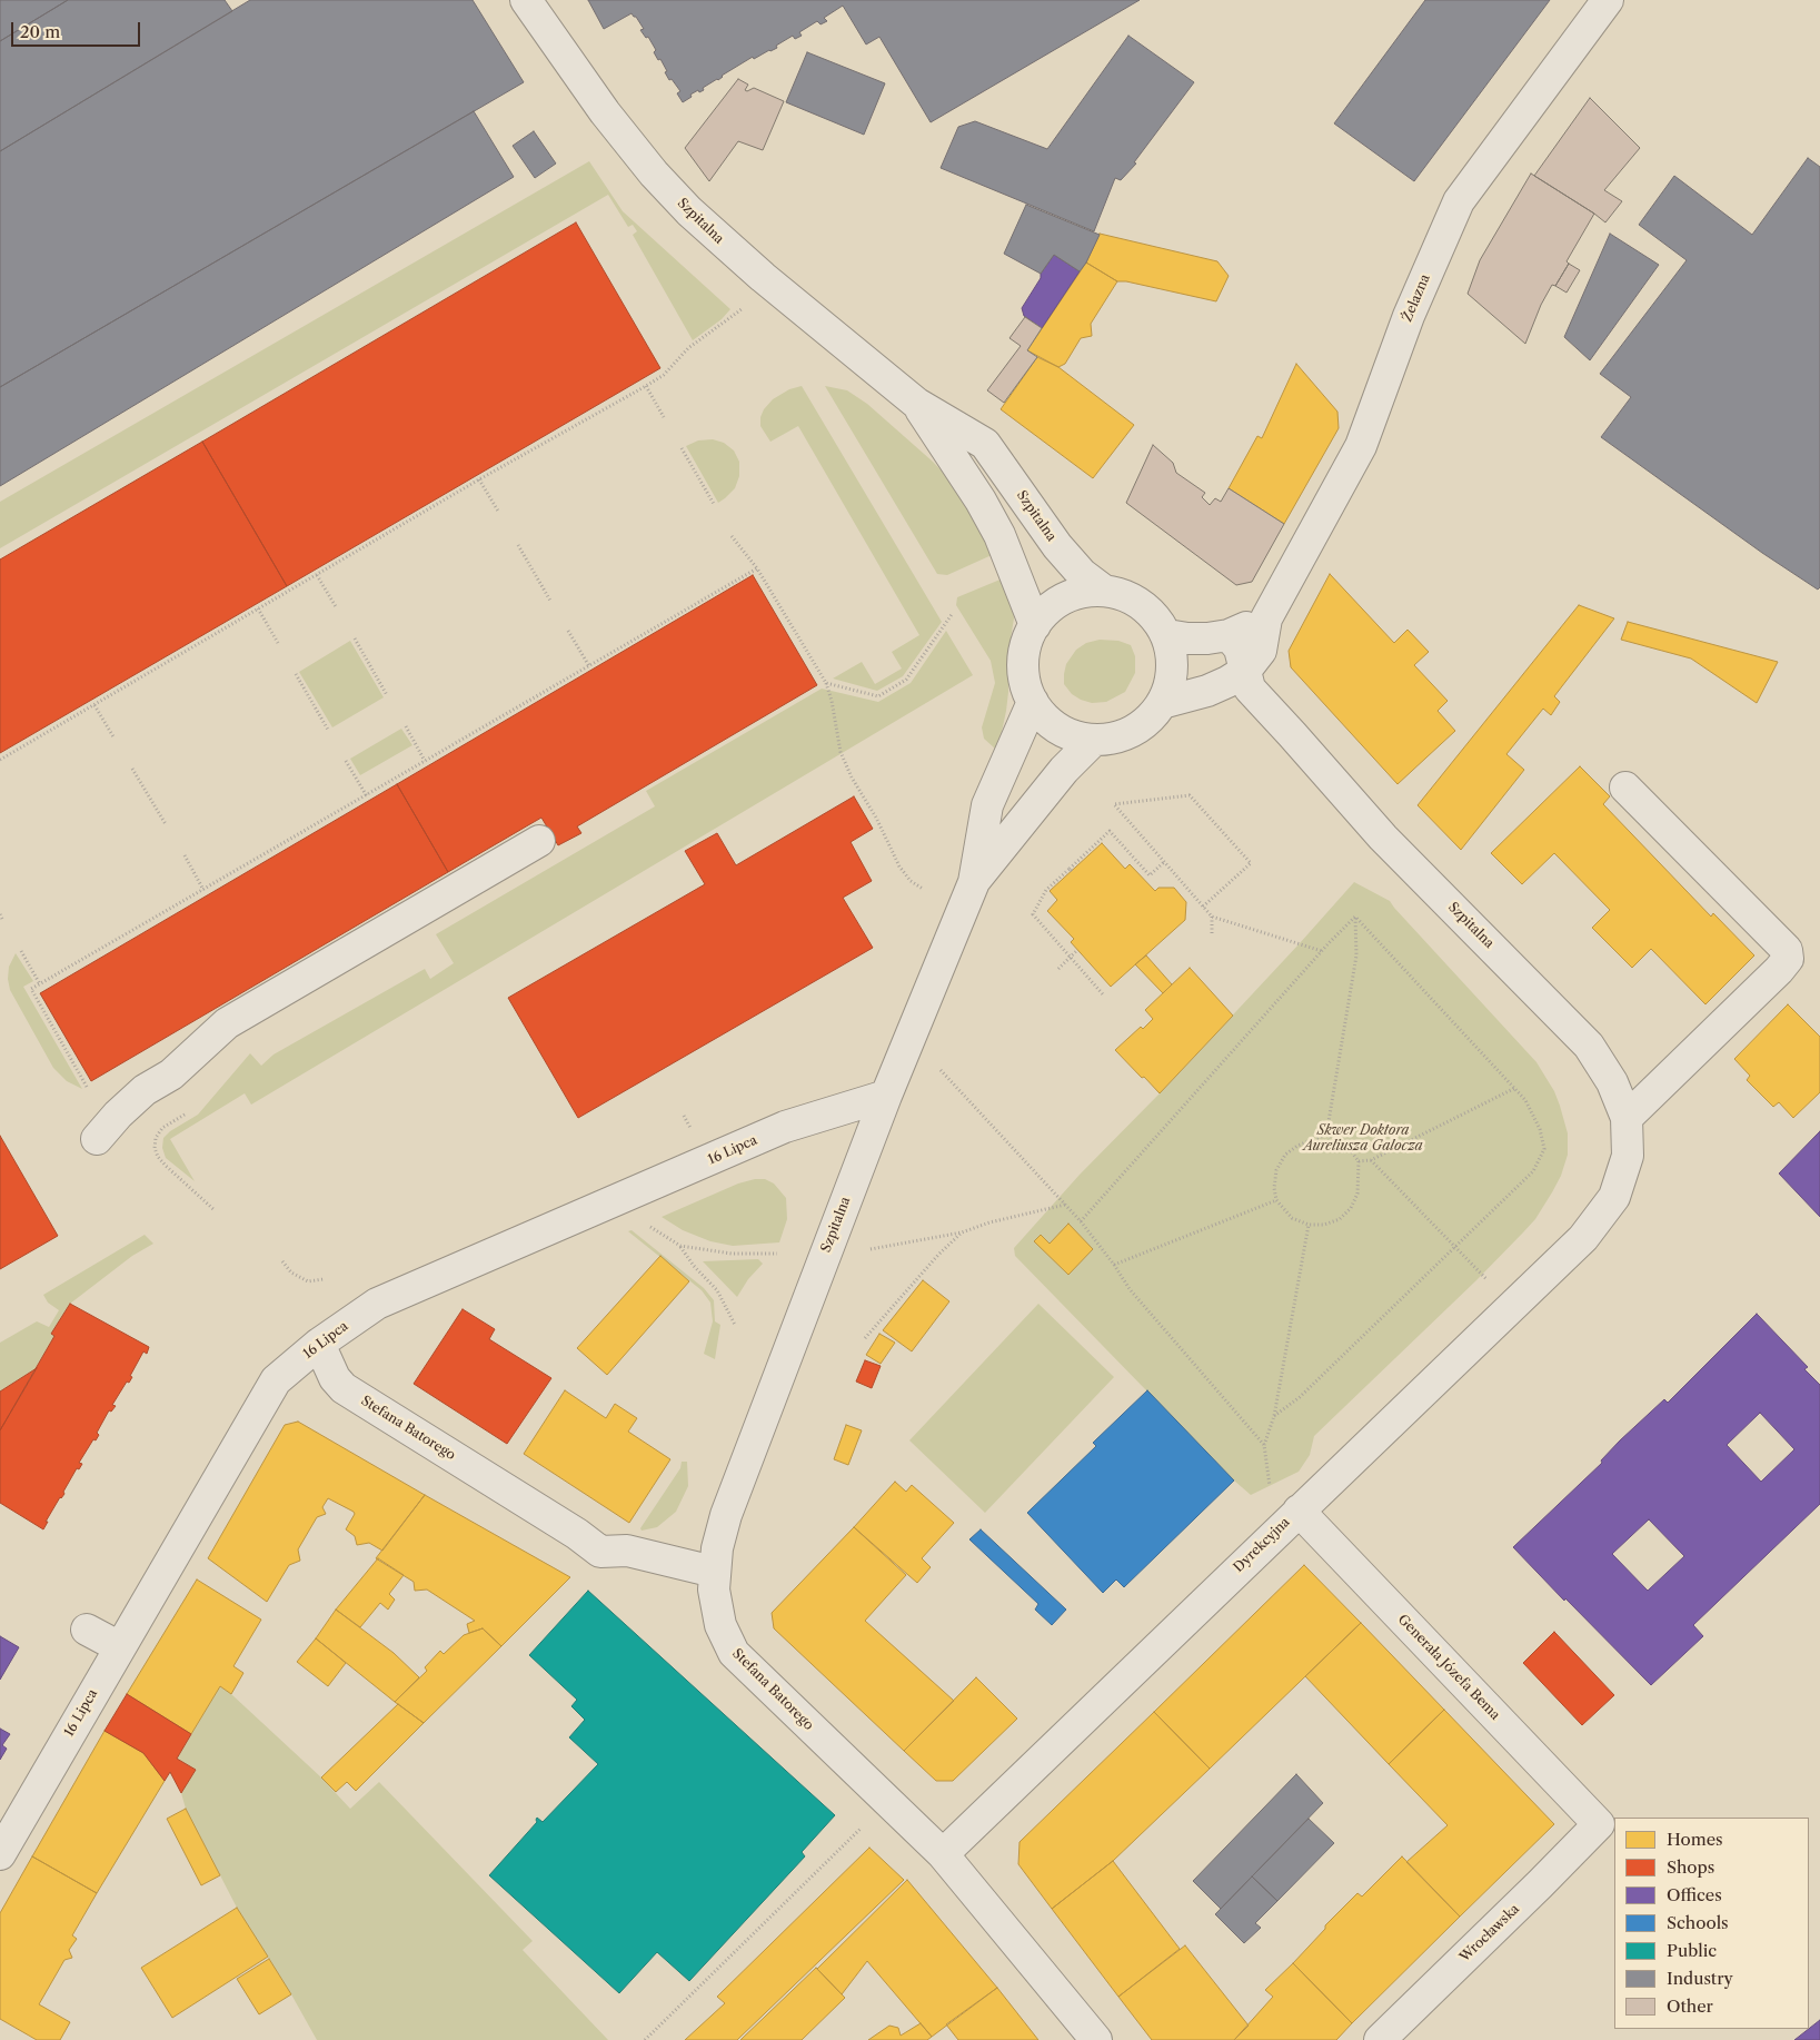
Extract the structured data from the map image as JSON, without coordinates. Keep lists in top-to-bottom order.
{
  "streets": {
    "street": [
      "Szpitalna",
      "Żelazna",
      "16 Lipca",
      "Stefana Batorego",
      "Dyrekcyjna",
      "Generała Józefa Bema",
      "Wrocławska"
    ]
  },
  "crossings": [
    ["Szpitalna", "Żelazna"],
    ["Szpitalna", "16 Lipca"],
    ["Szpitalna", "Stefana Batorego"],
    ["Szpitalna", "Dyrekcyjna"],
    ["16 Lipca", "Stefana Batorego"],
    ["Stefana Batorego", "Dyrekcyjna"],
    ["Dyrekcyjna", "Generała Józefa Bema"],
    ["Generała Józefa Bema", "Wrocławska"]
  ],
  "parks": ["Skwer Doktora Aureliusza Galocza"],
  "legend": [
    "Homes",
    "Shops",
    "Offices",
    "Schools",
    "Public",
    "Industry",
    "Other"
  ],
  "scale_bar": "20 m"
}
